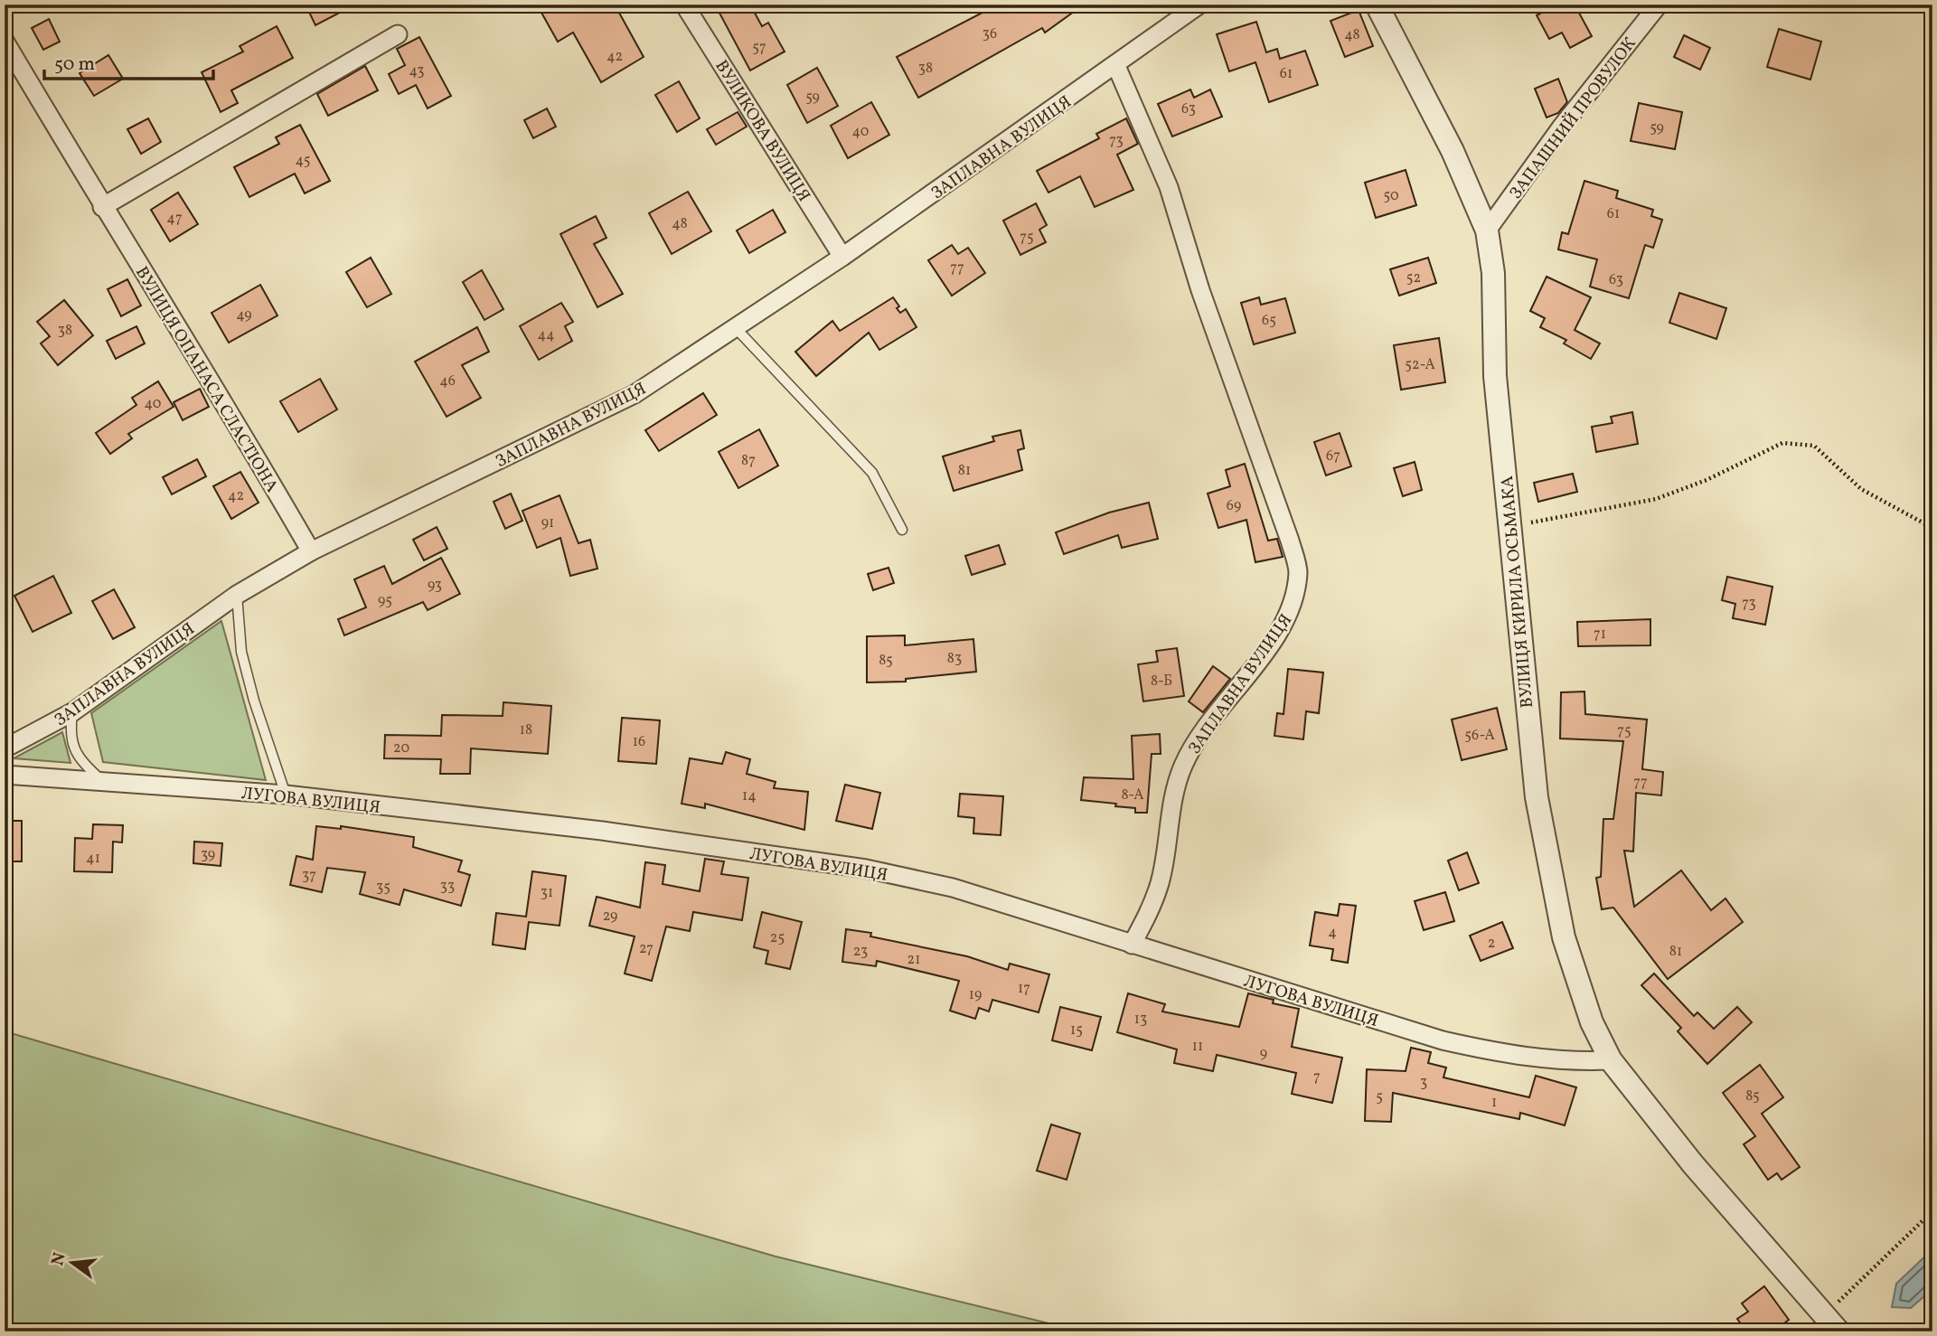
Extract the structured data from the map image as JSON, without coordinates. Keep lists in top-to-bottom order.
{
  "streets": {
    "street": [
      "ЗАПАШНИЙ ПРОВУЛОК",
      "ВУЛИКОВА ВУЛИЦЯ",
      "ЗАПЛАВНА ВУЛИЦЯ",
      "ВУЛИЦЯ ОПАНАСА СЛАСТІОНА",
      "ВУЛИЦЯ КИРИЛА ОСЬМАКА",
      "ЛУГОВА ВУЛИЦЯ"
    ]
  },
  "crossings": [
    ["ЗАПАШНИЙ ПРОВУЛОК", "ВУЛИЦЯ КИРИЛА ОСЬМАКА"],
    ["ВУЛИКОВА ВУЛИЦЯ", "ЗАПЛАВНА ВУЛИЦЯ"],
    ["ЗАПЛАВНА ВУЛИЦЯ", "ВУЛИЦЯ ОПАНАСА СЛАСТІОНА"],
    ["ЗАПЛАВНА ВУЛИЦЯ", "ЛУГОВА ВУЛИЦЯ"],
    ["ВУЛИЦЯ КИРИЛА ОСЬМАКА", "ЛУГОВА ВУЛИЦЯ"]
  ],
  "house_numbers": [
    "36",
    "48",
    "57",
    "42",
    "38",
    "43",
    "61",
    "59",
    "63",
    "59",
    "40",
    "73",
    "45",
    "50",
    "61",
    "47",
    "48",
    "75",
    "77",
    "52",
    "63",
    "49",
    "65",
    "38",
    "44",
    "52-А",
    "46",
    "40",
    "67",
    "87",
    "81",
    "42",
    "69",
    "91",
    "93",
    "95",
    "73",
    "71",
    "83",
    "85",
    "8-Б",
    "18",
    "75",
    "56-А",
    "16",
    "20",
    "77",
    "8-А",
    "14",
    "39",
    "41",
    "37",
    "33",
    "35",
    "31",
    "29",
    "4",
    "25",
    "2",
    "27",
    "23",
    "81",
    "21",
    "17",
    "19",
    "13",
    "15",
    "11",
    "9",
    "7",
    "3",
    "85",
    "5",
    "1"
  ],
  "scale_bar": "50 m",
  "north": "left"
}
